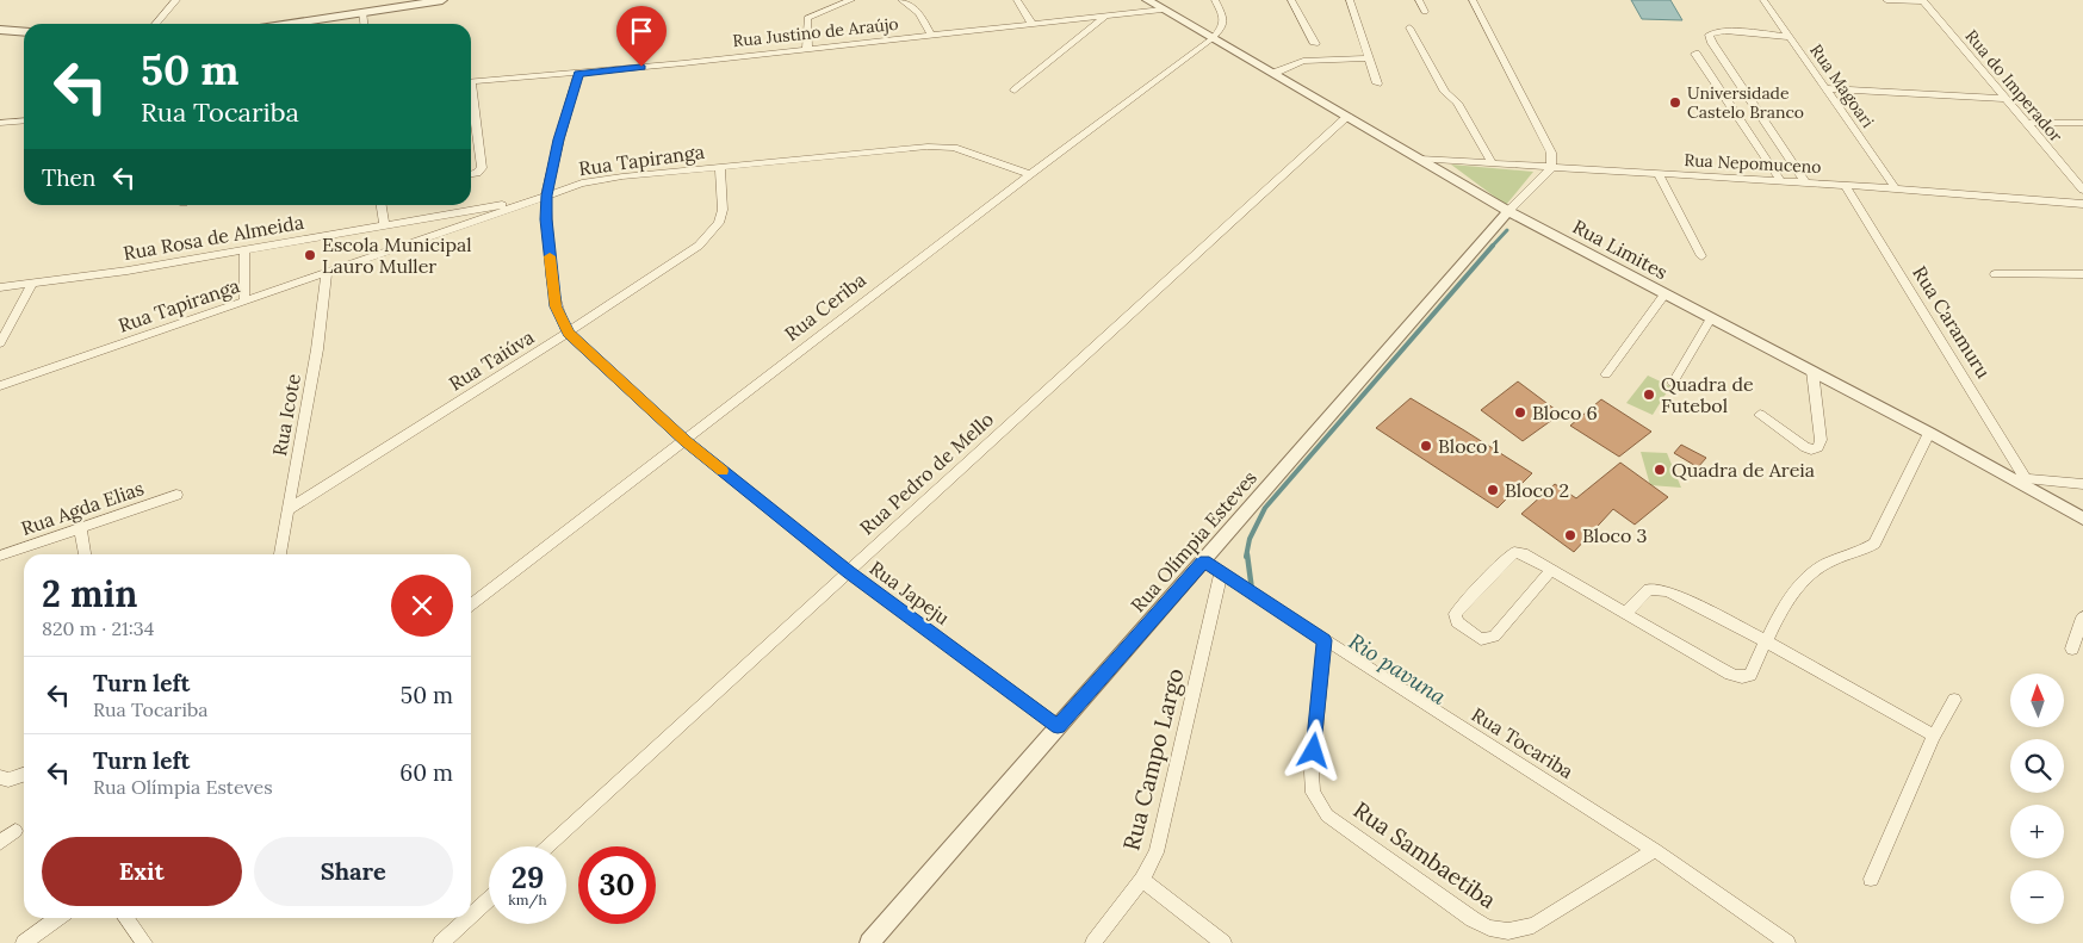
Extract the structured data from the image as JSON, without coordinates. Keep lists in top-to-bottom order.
{
  "streets": {
    "street": [
      "Rua Justino de Araújo",
      "Rua Magoari",
      "Rua do Imperador",
      "Rua Tapiranga",
      "Rua Nepomuceno",
      "Rua Rosa de Almeida",
      "Rua Limites",
      "Rua Ceriba",
      "Rua Caramuru",
      "Rua Taiúva",
      "Rua Icote",
      "Rua Pedro de Mello",
      "Rua Agda Elias",
      "Rua Olímpia Esteves",
      "Rua Japeju",
      "Rua Tocariba",
      "Rua Campo Largo",
      "Rua Sambaetiba"
    ]
  },
  "crossings": [
    ["Rua Justino de Araújo", "Rua Limites"],
    ["Rua Magoari", "Rua Nepomuceno"],
    ["Rua Tapiranga", "Rua Rosa de Almeida"],
    ["Rua Tapiranga", "Rua Ceriba"],
    ["Rua Tapiranga", "Rua Taiúva"],
    ["Rua Tapiranga", "Rua Icote"],
    ["Rua Nepomuceno", "Rua Limites"],
    ["Rua Nepomuceno", "Rua Caramuru"],
    ["Rua Nepomuceno", "Rua Olímpia Esteves"],
    ["Rua Limites", "Rua Ceriba"],
    ["Rua Limites", "Rua Caramuru"],
    ["Rua Limites", "Rua Pedro de Mello"],
    ["Rua Limites", "Rua Olímpia Esteves"],
    ["Rua Ceriba", "Rua Japeju"],
    ["Rua Taiúva", "Rua Icote"],
    ["Rua Taiúva", "Rua Japeju"],
    ["Rua Pedro de Mello", "Rua Japeju"],
    ["Rua Olímpia Esteves", "Rua Japeju"],
    ["Rua Olímpia Esteves", "Rua Tocariba"],
    ["Rua Tocariba", "Rua Campo Largo"],
    ["Rua Tocariba", "Rua Sambaetiba"]
  ],
  "water": ["Rio pavuna"],
  "places": [
    "Universidade Castelo Branco",
    "Escola Municipal Lauro Muller",
    "Quadra de Futebol",
    "Bloco 6",
    "Bloco 1",
    "Quadra de Areia",
    "Bloco 2",
    "Bloco 3"
  ],
  "north": "top",
  "page": {
    "turn": ["50 m", "Rua Tocariba"],
    "then": "Then",
    "heading": ["2 min", "820 m · 21:34"],
    "list": [
      {
        "name": "Turn left",
        "note": "Rua Tocariba",
        "value": "50 m"
      },
      {
        "name": "Turn left",
        "note": "Rua Olímpia Esteves",
        "value": "60 m"
      }
    ],
    "map_buttons": ["+", "−"],
    "buttons": ["Exit", "Share"],
    "speed": "29 km/h",
    "limit": "30"
  }
}
